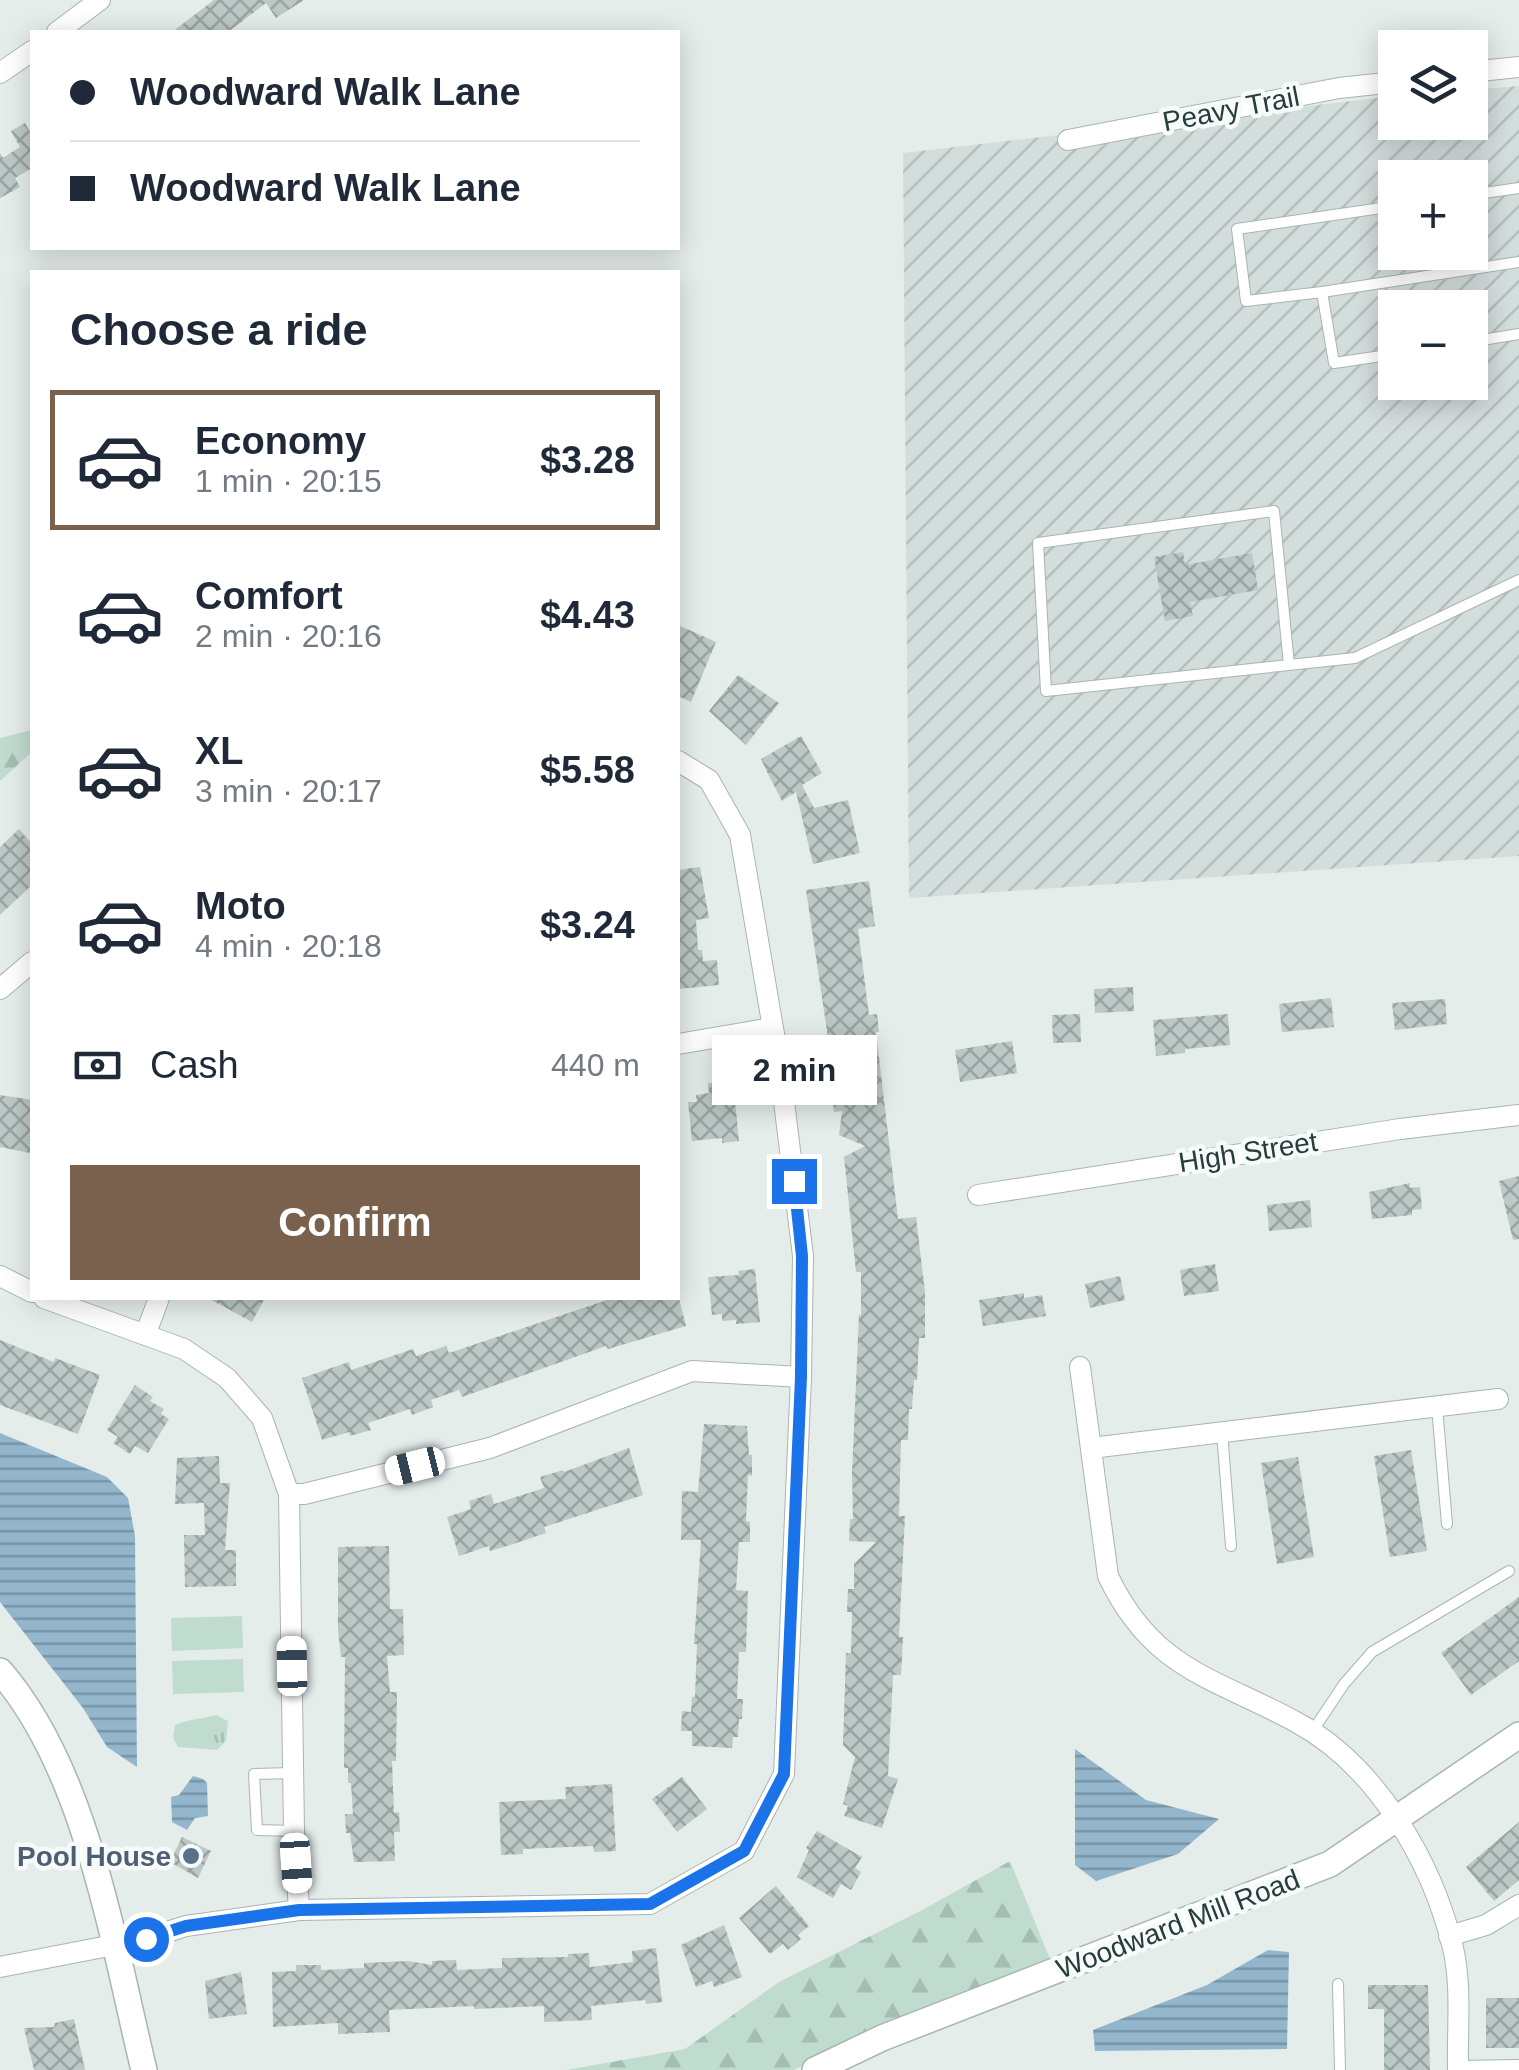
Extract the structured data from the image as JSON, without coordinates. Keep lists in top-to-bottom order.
{
  "streets": {
    "street": ["Peavy Trail", "High Street", "Woodward Mill Road"]
  },
  "places": ["Pool House"],
  "page": {
    "map_buttons": ["+", "−"],
    "banner": ["Woodward Walk Lane", "Woodward Walk Lane"],
    "heading": "Choose a ride",
    "list": [
      {
        "name": "Economy",
        "note": "1 min · 20:15",
        "value": "$3.28"
      },
      {
        "name": "Comfort",
        "note": "2 min · 20:16",
        "value": "$4.43"
      },
      {
        "name": "XL",
        "note": "3 min · 20:17",
        "value": "$5.58"
      },
      {
        "name": "Moto",
        "note": "4 min · 20:18",
        "value": "$3.24"
      }
    ],
    "pay": ["Cash", "440 m"],
    "bubble": "2 min",
    "buttons": "Confirm"
  }
}
